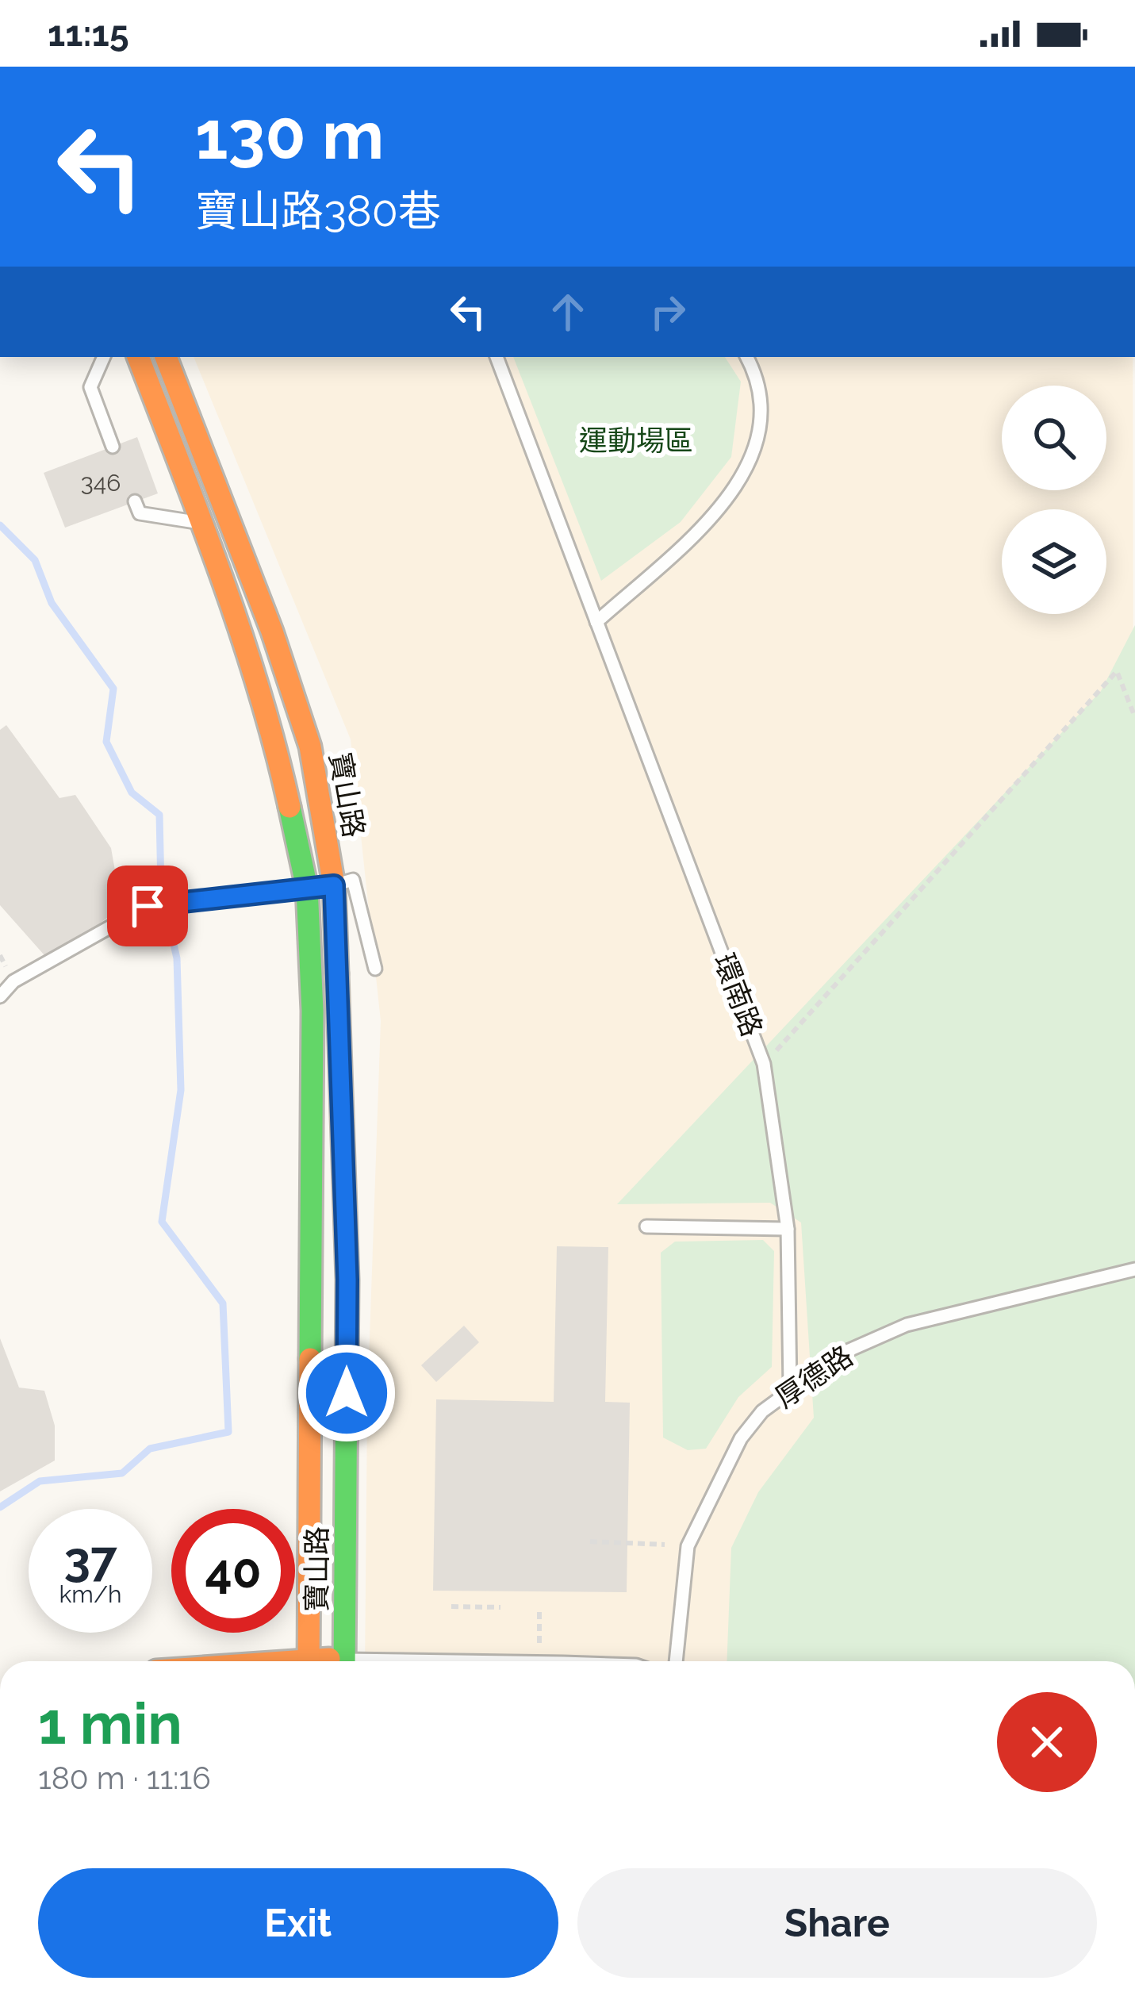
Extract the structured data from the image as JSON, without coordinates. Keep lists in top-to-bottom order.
{
  "streets": {
    "street": ["寶山路"],
    "lane": ["環南路", "厚德路"]
  },
  "crossings": [
    ["環南路", "厚德路"]
  ],
  "parks": ["運動場區"],
  "house_numbers": ["346"],
  "page": {
    "status": "11:15",
    "turn": ["130 m", "寶山路380巷"],
    "speed": "37 km/h",
    "limit": "40",
    "heading": ["1 min", "180 m · 11:16"],
    "buttons": ["Exit", "Share"]
  }
}
